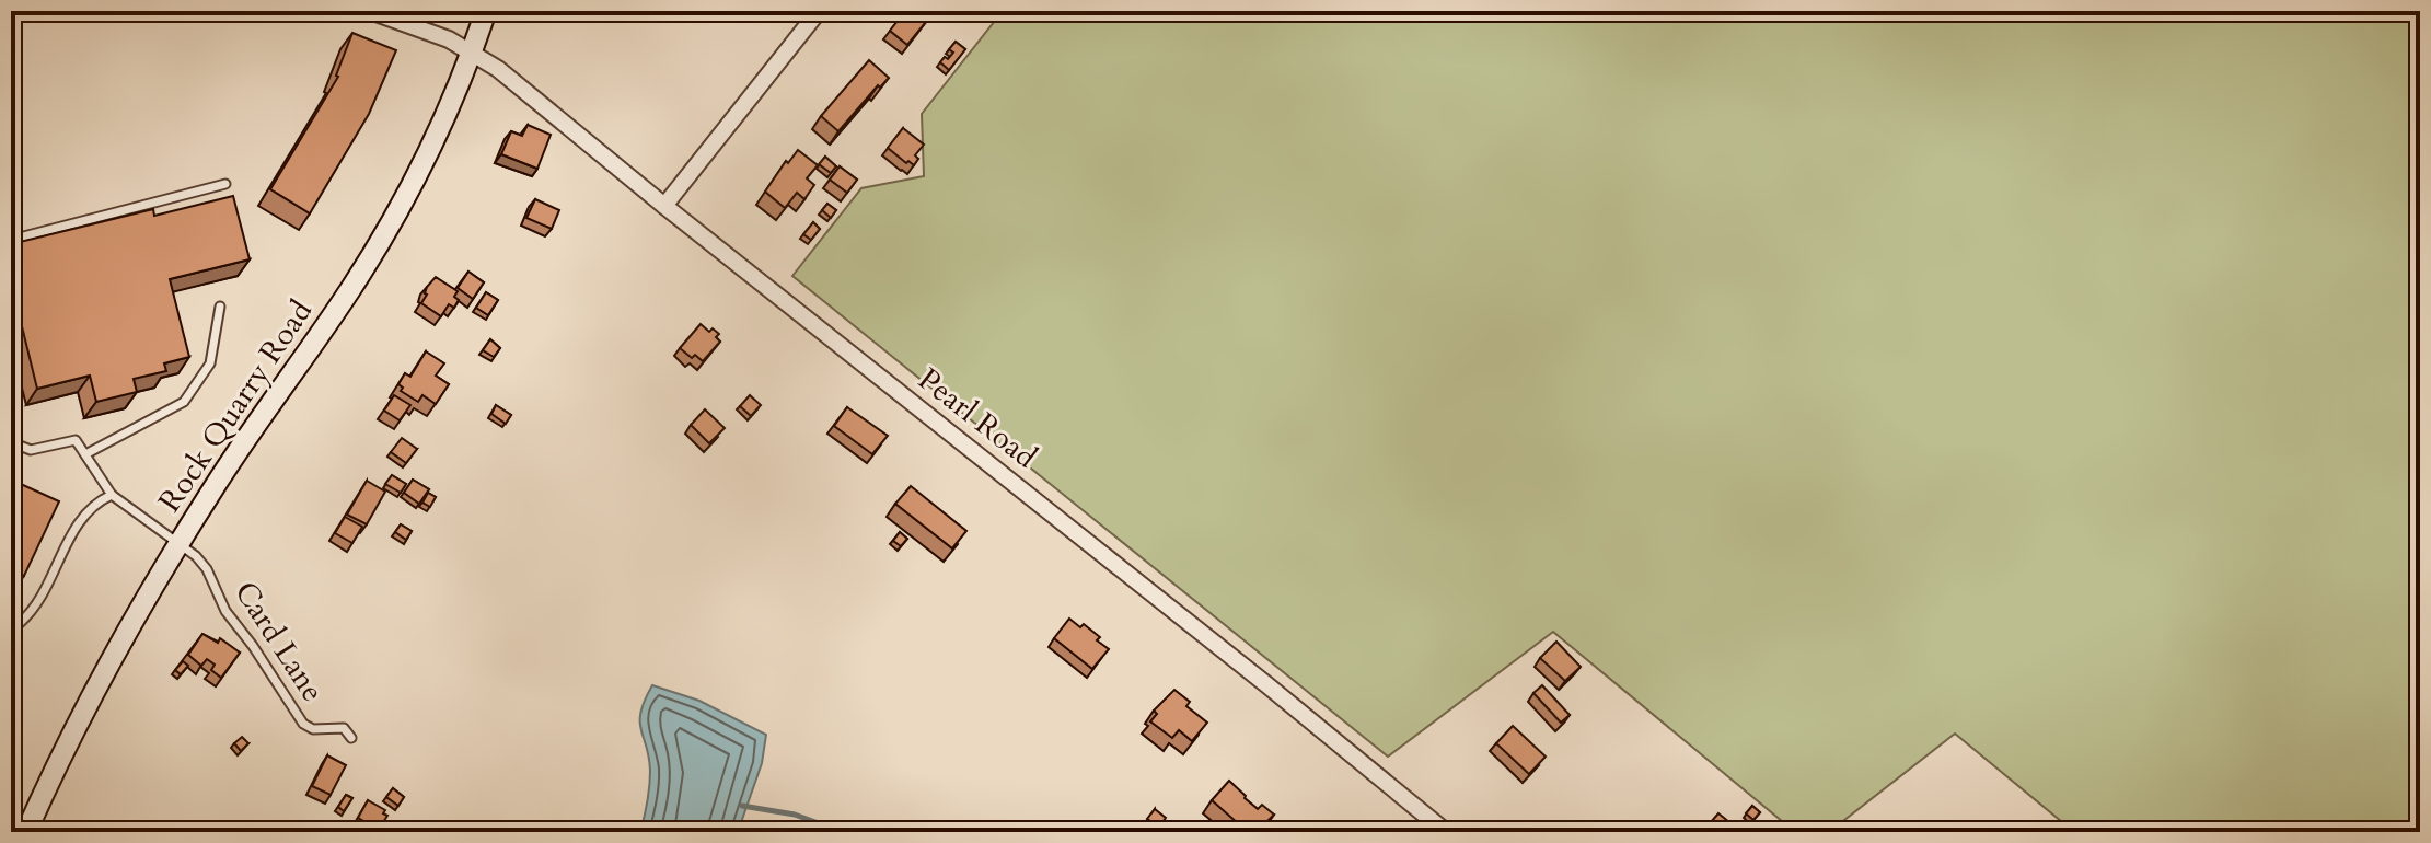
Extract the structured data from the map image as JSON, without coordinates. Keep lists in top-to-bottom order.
{
  "streets": {
    "main road": ["Rock Quarry Road"],
    "street": ["Pearl Road"],
    "lane": ["Card Lane"]
  },
  "crossings": [
    ["Rock Quarry Road", "Pearl Road"],
    ["Rock Quarry Road", "Card Lane"]
  ]
}
